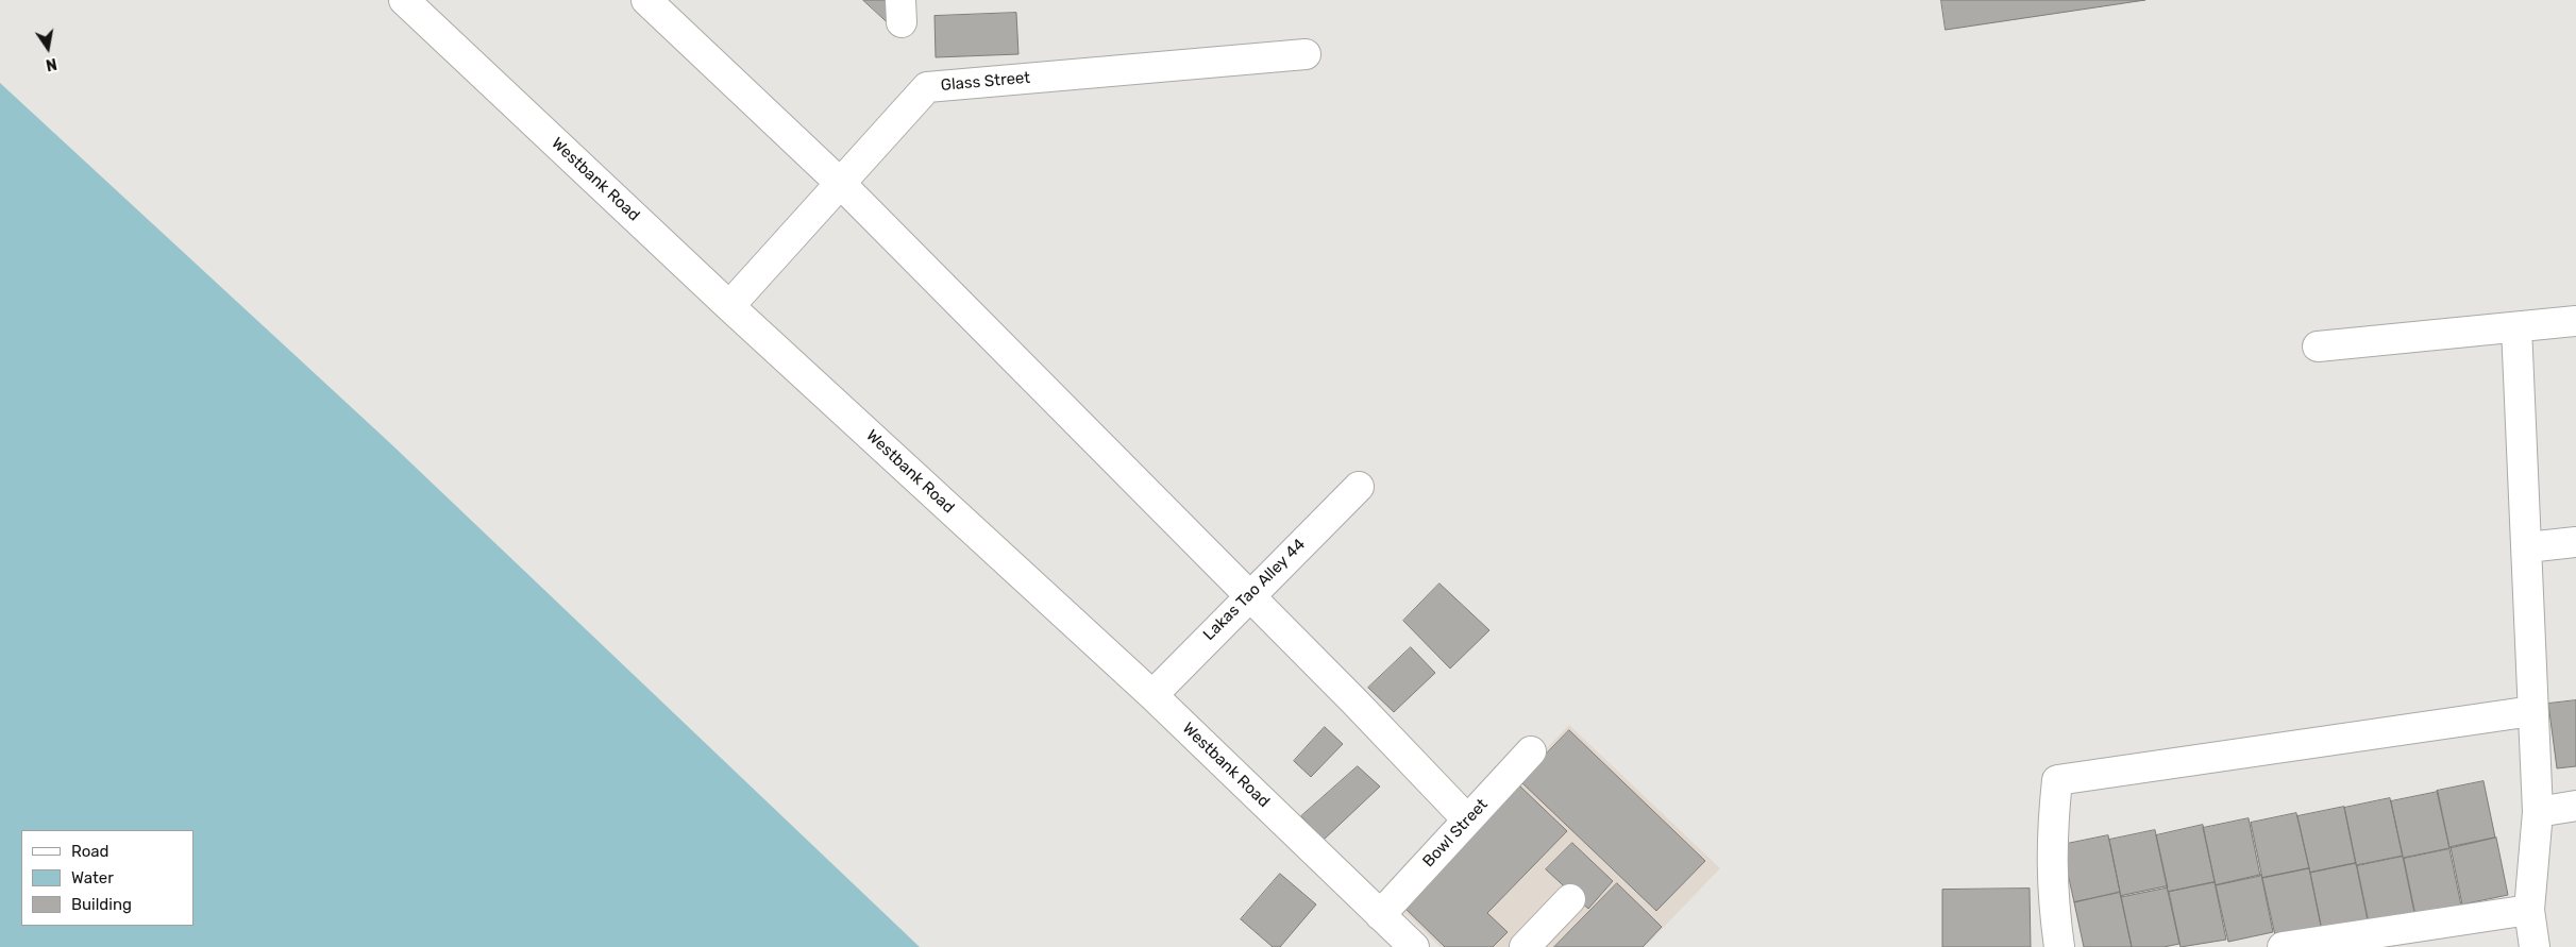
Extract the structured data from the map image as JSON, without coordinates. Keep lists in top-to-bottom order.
{
  "streets": {
    "street": [
      "Glass Street",
      "Westbank Road",
      "Lakas Tao Alley 44",
      "Bowl Street"
    ]
  },
  "crossings": [
    ["Glass Street", "Westbank Road"],
    ["Westbank Road", "Lakas Tao Alley 44"],
    ["Westbank Road", "Bowl Street"]
  ],
  "legend": ["Road", "Water", "Building"],
  "north": "bottom"
}
